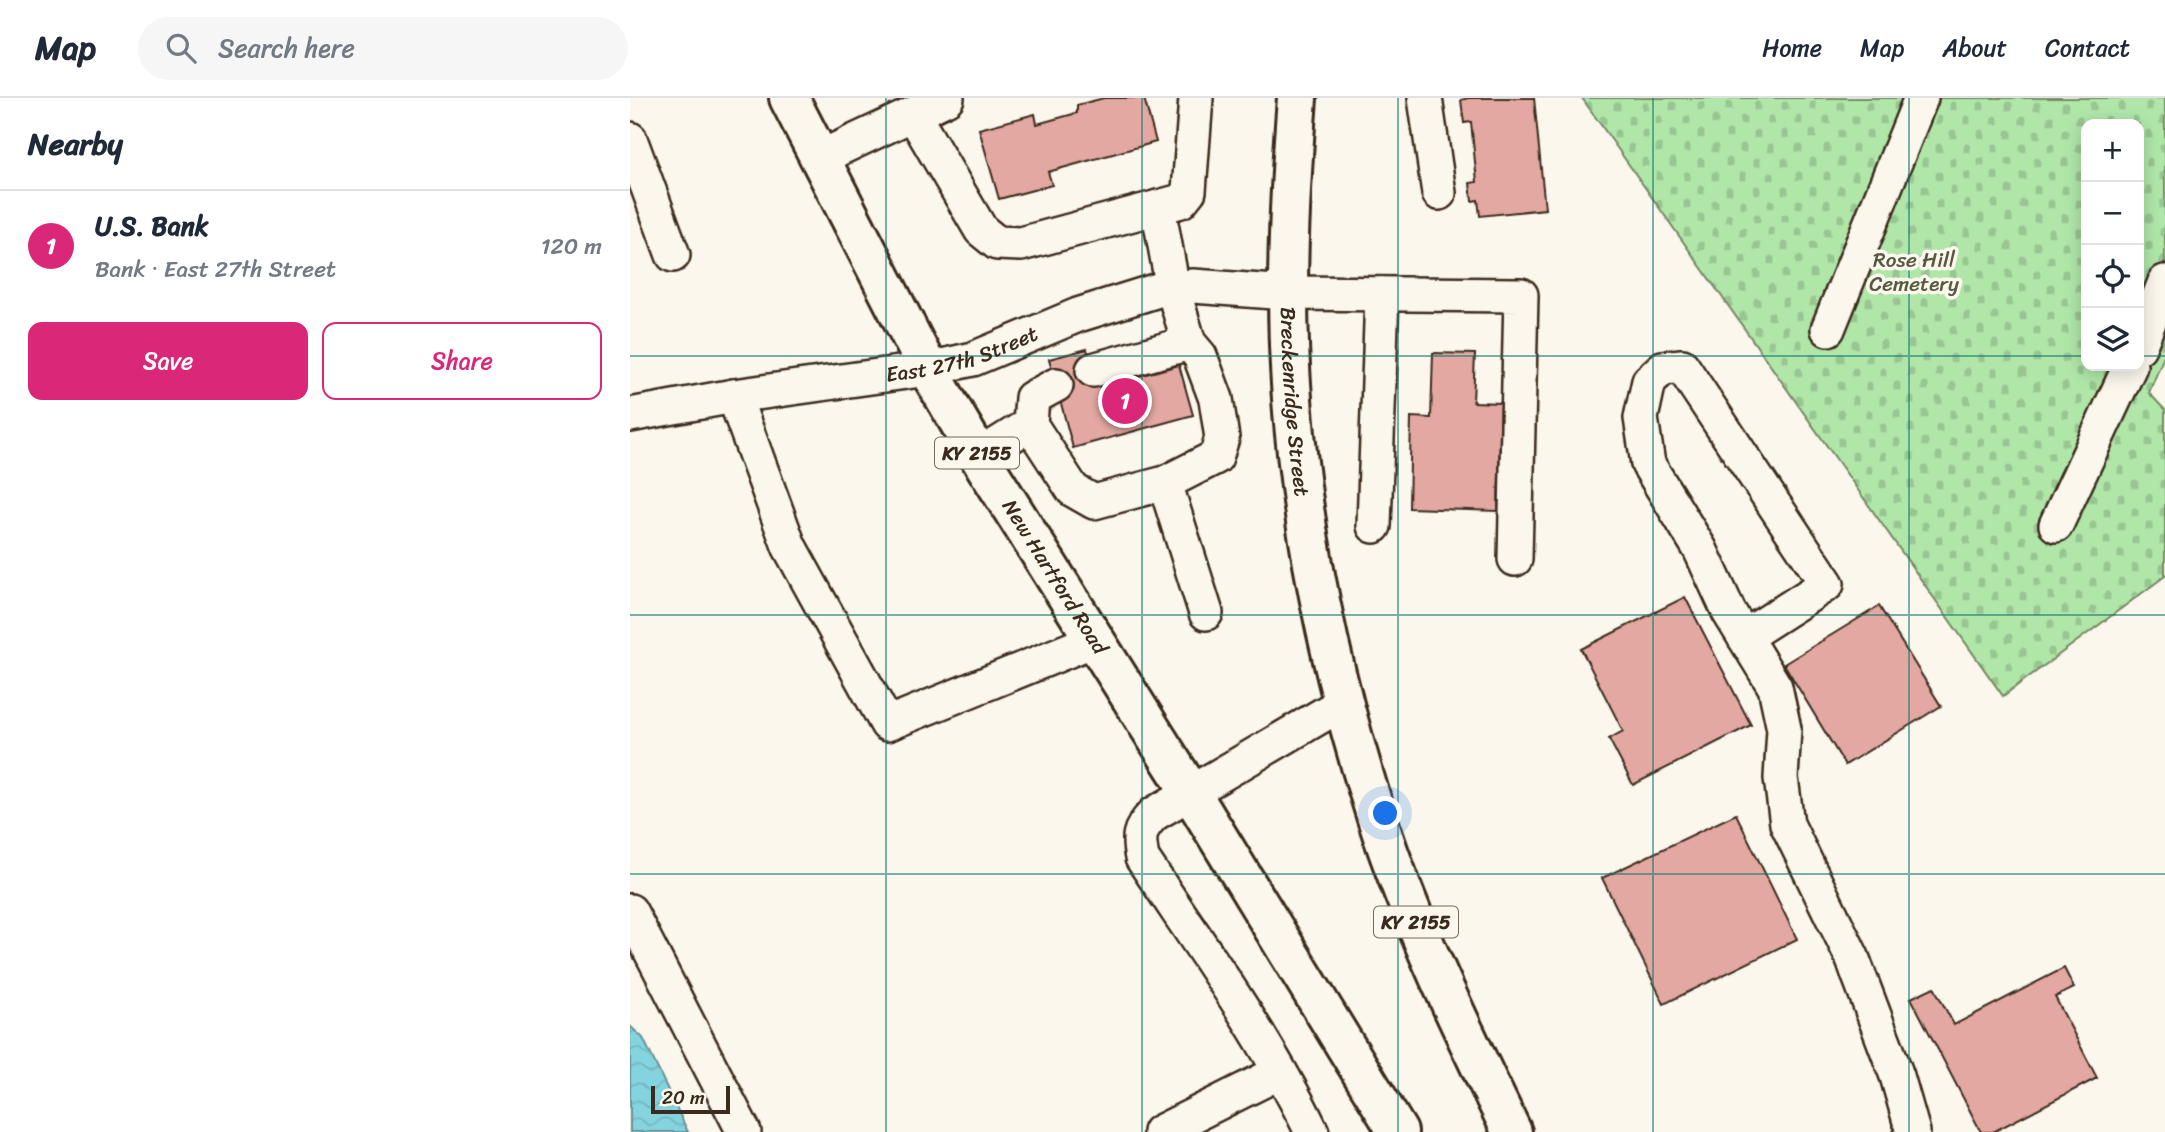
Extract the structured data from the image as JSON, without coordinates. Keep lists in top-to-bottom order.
{
  "streets": {
    "main road": ["Breckenridge Street", "KY 2155", "New Hartford Road"],
    "street": ["East 27th Street"]
  },
  "crossings": [
    ["East 27th Street", "Breckenridge Street"],
    ["East 27th Street", "New Hartford Road"],
    ["Breckenridge Street", "KY 2155"]
  ],
  "parks": ["Rose Hill Cemetery"],
  "scale_bar": "20 m",
  "page": {
    "header": "Map",
    "search": "Search here",
    "nav": [
      "Home",
      "Map",
      "About",
      "Contact"
    ],
    "heading": "Nearby",
    "map_buttons": ["+", "−"],
    "list": [
      {
        "mark": "1",
        "name": "U.S. Bank",
        "note": "Bank · East 27th Street",
        "value": "120 m"
      }
    ],
    "buttons": ["Save", "Share"],
    "pins": "1",
    "scale": "20 m"
  }
}
